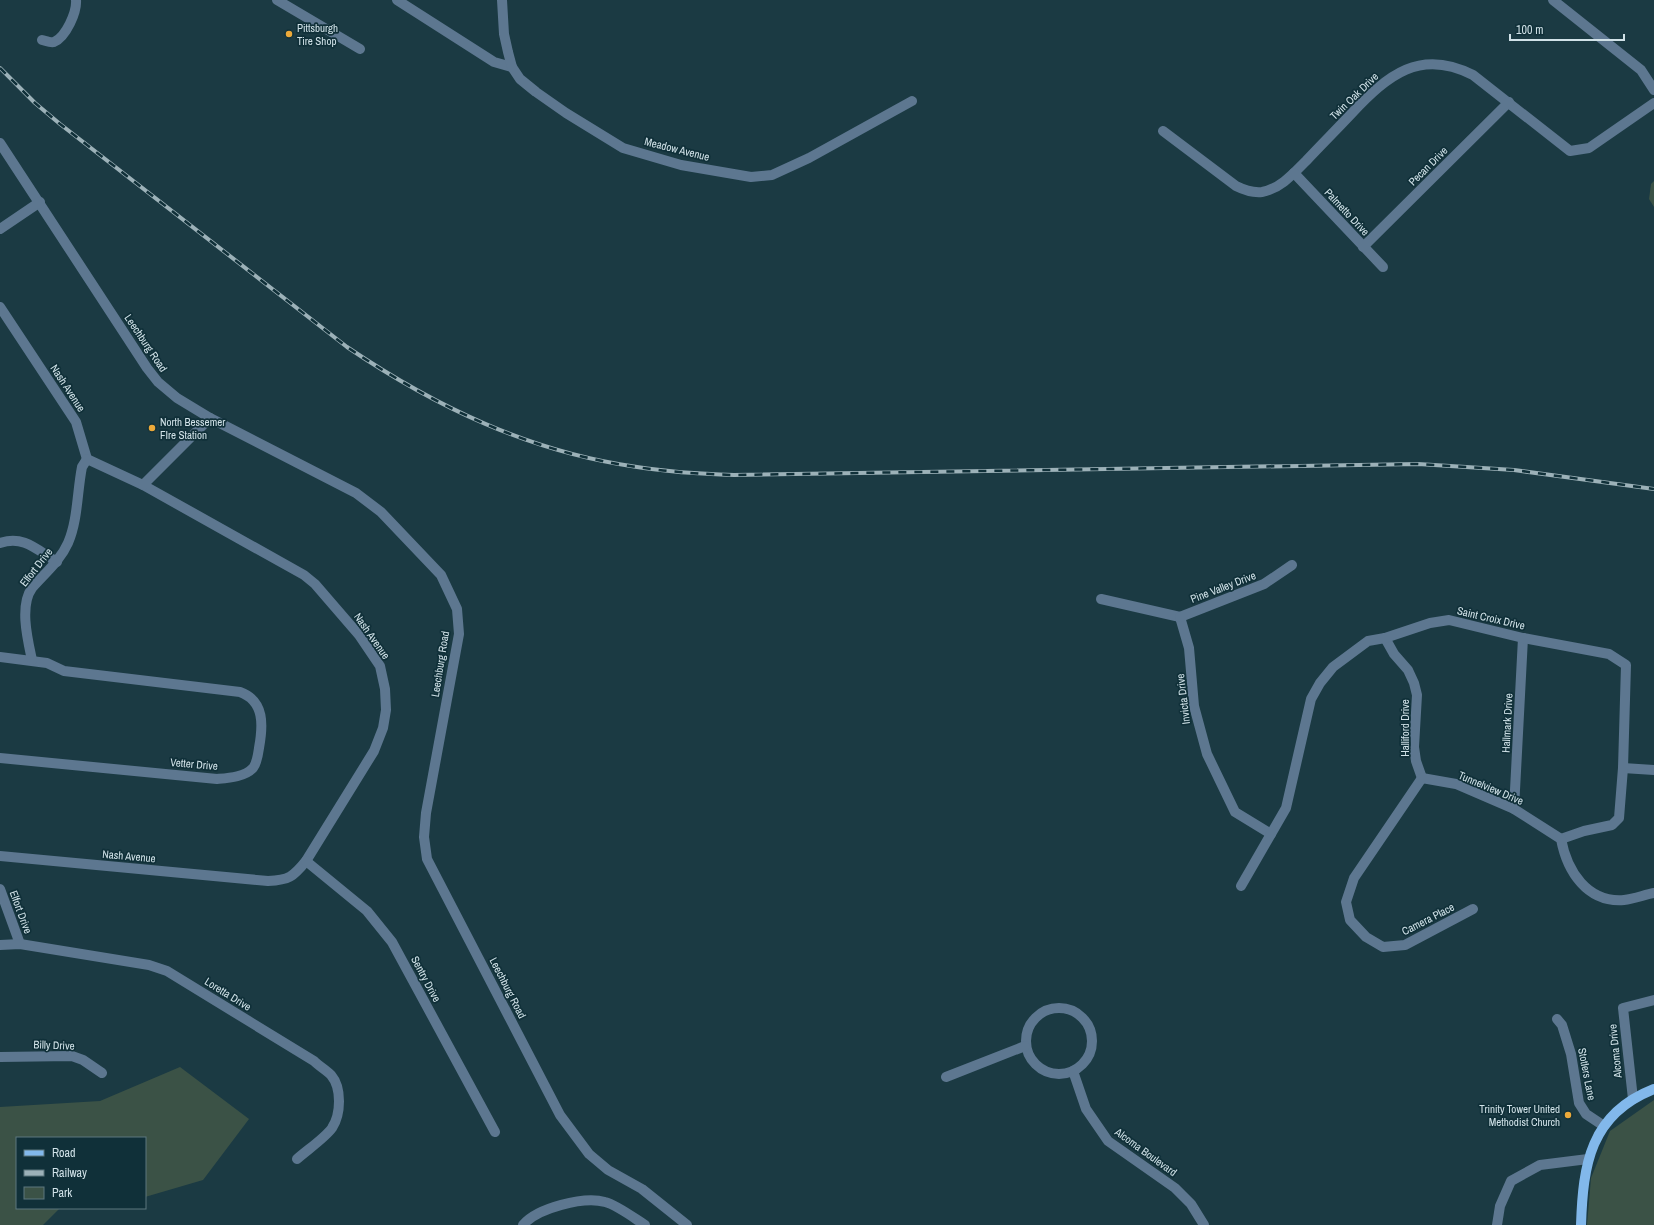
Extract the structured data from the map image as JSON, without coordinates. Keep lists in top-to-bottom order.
{
  "streets": {
    "street": [
      "Twin Oak Drive",
      "Meadow Avenue",
      "Pecan Drive",
      "Palmetto Drive",
      "Leechburg Road",
      "Nash Avenue",
      "Elfort Drive",
      "Pine Valley Drive",
      "Saint Croix Drive",
      "Invicta Drive",
      "Hallmark Drive",
      "Halliford Drive",
      "Vetter Drive",
      "Tunnelview Drive",
      "Camera Place",
      "Sentry Drive",
      "Loretta Drive",
      "Billy Drive",
      "Alcoma Drive",
      "Stotlers Lane",
      "Alcoma Boulevard"
    ]
  },
  "crossings": [
    ["Twin Oak Drive", "Pecan Drive"],
    ["Twin Oak Drive", "Palmetto Drive"],
    ["Pecan Drive", "Palmetto Drive"],
    ["Nash Avenue", "Elfort Drive"],
    ["Nash Avenue", "Sentry Drive"],
    ["Elfort Drive", "Vetter Drive"],
    ["Elfort Drive", "Loretta Drive"],
    ["Pine Valley Drive", "Invicta Drive"],
    ["Saint Croix Drive", "Invicta Drive"],
    ["Saint Croix Drive", "Hallmark Drive"],
    ["Saint Croix Drive", "Halliford Drive"],
    ["Saint Croix Drive", "Tunnelview Drive"],
    ["Hallmark Drive", "Tunnelview Drive"],
    ["Halliford Drive", "Tunnelview Drive"],
    ["Halliford Drive", "Camera Place"],
    ["Tunnelview Drive", "Camera Place"]
  ],
  "places": ["Pittsburgh Tire Shop", "North Bessemer FIre Station", "Trinity Tower United Methodist Church"],
  "legend": ["Road", "Railway", "Park"],
  "scale_bar": "100 m"
}
